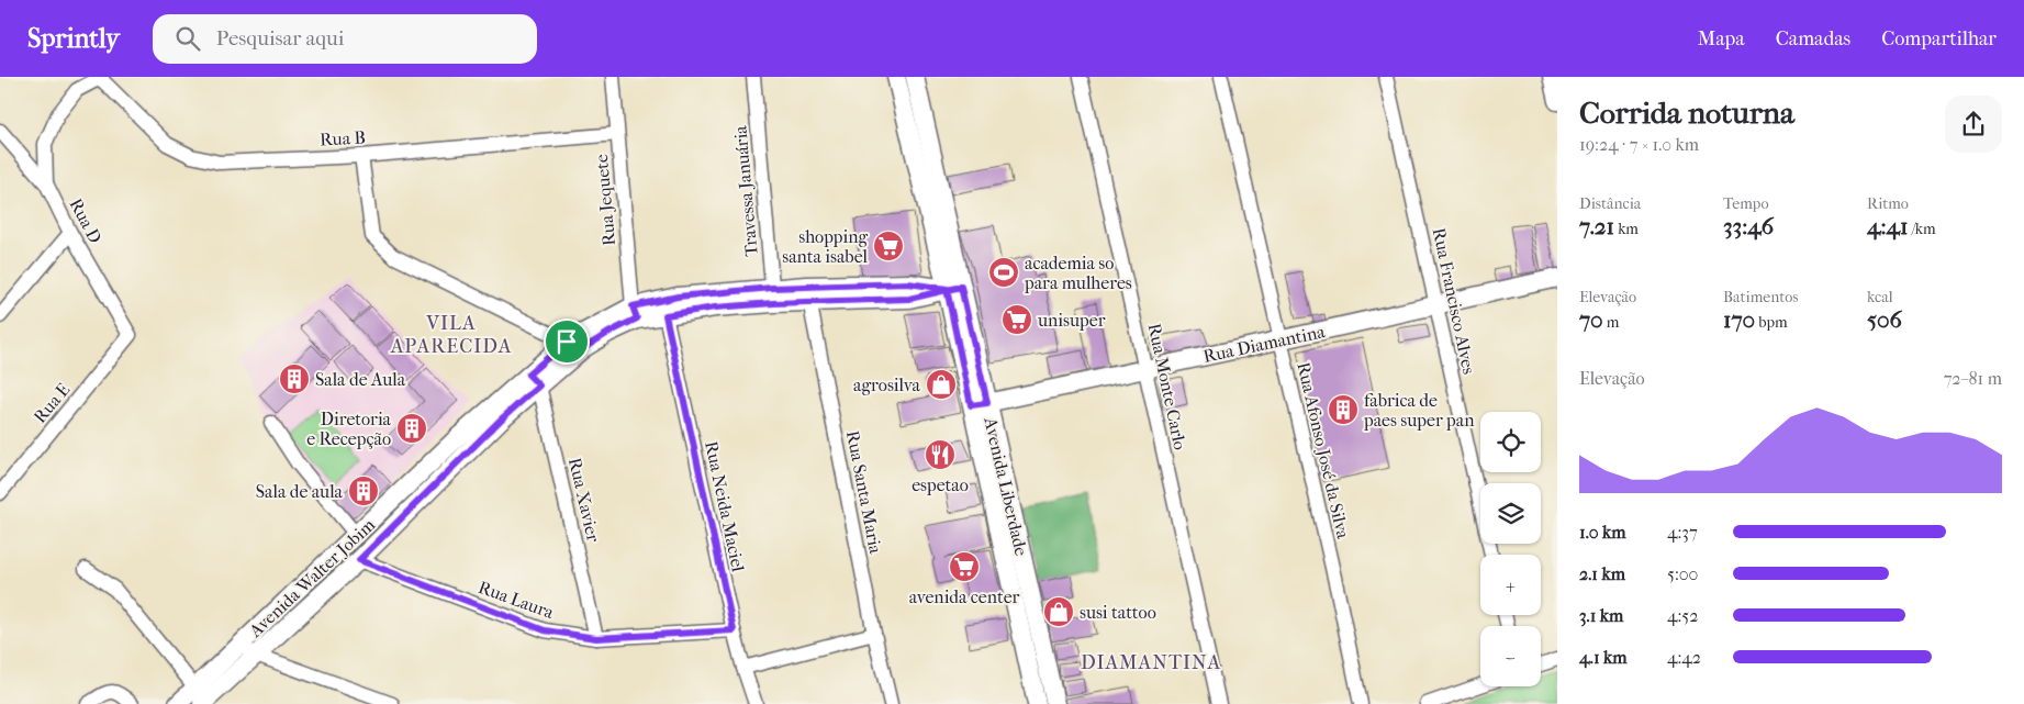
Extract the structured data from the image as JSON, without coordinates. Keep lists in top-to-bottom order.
{
  "streets": {
    "main road": ["Rua Diamantina", "Avenida Liberdade", "Avenida Walter Jobim"],
    "street": [
      "Rua B",
      "Travessa Januária",
      "Rua Jequete",
      "Rua D",
      "Rua Francisco Alves",
      "Rua Monte Carlo",
      "Rua E",
      "Rua Afonso José da Silva",
      "Rua Santa Maria",
      "Rua Xavier",
      "Rua Neida Maciel",
      "Rua Laura"
    ]
  },
  "crossings": [
    ["Rua B", "Rua Jequete"],
    ["Travessa Januária", "Avenida Walter Jobim"],
    ["Rua Jequete", "Avenida Walter Jobim"],
    ["Rua D", "Rua E"],
    ["Rua Francisco Alves", "Rua Diamantina"],
    ["Rua Diamantina", "Rua Monte Carlo"],
    ["Rua Diamantina", "Rua Afonso José da Silva"],
    ["Rua Diamantina", "Avenida Liberdade"],
    ["Avenida Liberdade", "Avenida Walter Jobim"],
    ["Rua Santa Maria", "Avenida Walter Jobim"],
    ["Rua Xavier", "Avenida Walter Jobim"],
    ["Rua Xavier", "Rua Laura"],
    ["Rua Neida Maciel", "Avenida Walter Jobim"],
    ["Rua Neida Maciel", "Rua Laura"],
    ["Avenida Walter Jobim", "Rua Laura"]
  ],
  "districts": ["VILA APARECIDA", "DIAMANTINA"],
  "places": {
    "supermarket": ["shopping santa isabel", "unisuper", "avenida center"],
    "sports": ["academia so para mulheres"],
    "building": [
      "Sala de Aula",
      "fabrica de paes super pan",
      "Diretoria e Recepção",
      "Sala de aula"
    ],
    "shop": ["agrosilva", "susi tattoo"],
    "restaurant": ["espetao"]
  },
  "page": {
    "header": "Sprintly",
    "search": "Pesquisar aqui",
    "nav": ["Mapa", "Camadas", "Compartilhar"],
    "heading": ["Corrida noturna", "19:24 · 7 × 1.0 km"],
    "stats": [
      ["Distância", "7.21 km"],
      ["Tempo", "33:46"],
      ["Ritmo", "4:41 /km"],
      ["Elevação", "70 m"],
      ["Batimentos", "170 bpm"],
      ["kcal", "506"]
    ],
    "chart": ["Elevação", "72–81 m"],
    "map_buttons": ["+", "−"],
    "list": [
      {
        "name": "1.0 km",
        "note": "4:37"
      },
      {
        "name": "2.1 km",
        "note": "5:00"
      },
      {
        "name": "3.1 km",
        "note": "4:52"
      },
      {
        "name": "4.1 km",
        "note": "4:42"
      }
    ]
  }
}
